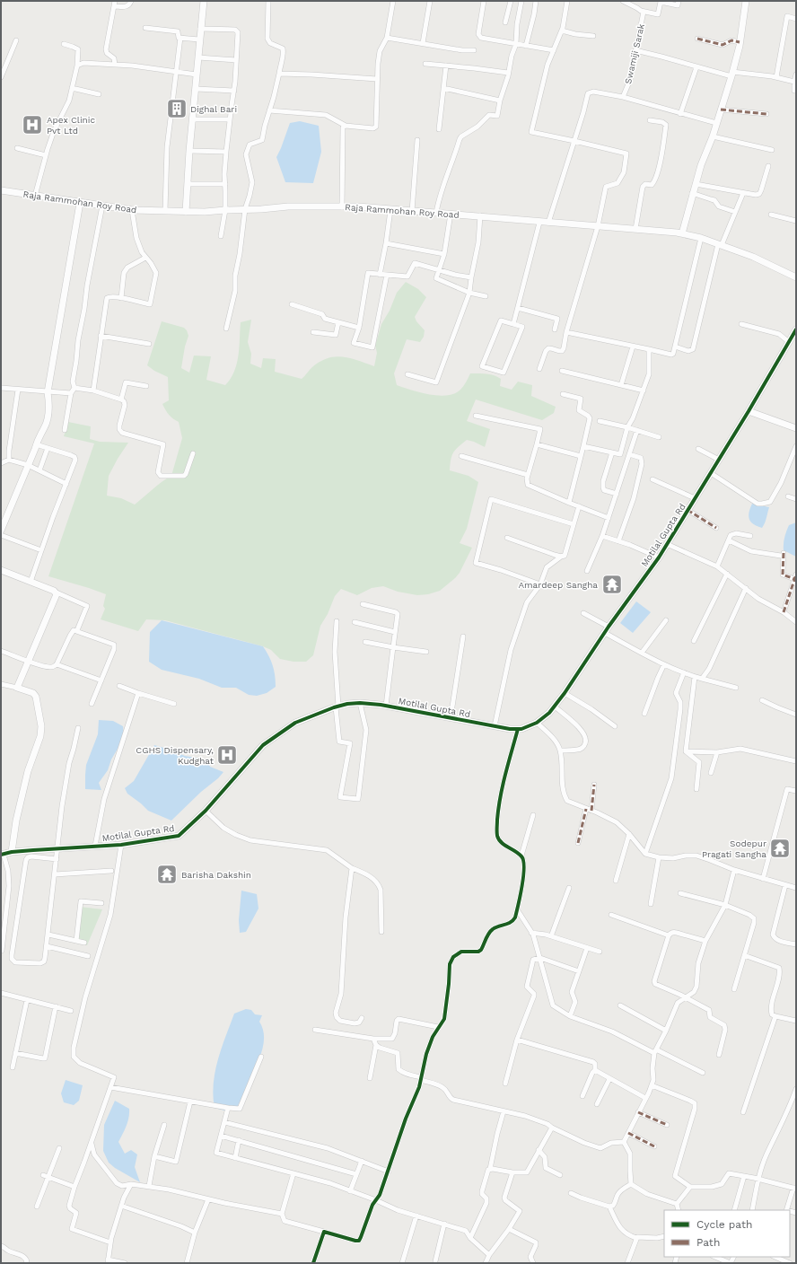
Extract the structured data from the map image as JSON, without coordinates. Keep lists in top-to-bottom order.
{
  "streets": {
    "street": ["Swamiji Sarak", "Raja Rammohan Roy Road", "Motilal Gupta Rd"]
  },
  "places": {
    "building": ["Dighal Bari"],
    "hospital": ["Apex Clinic Pvt Ltd", "CGHS Dispensary, Kudghat"],
    "temple": ["Amardeep Sangha", "Sodepur Pragati Sangha", "Barisha Dakshin"]
  },
  "legend": ["Cycle path", "Path"]
}
